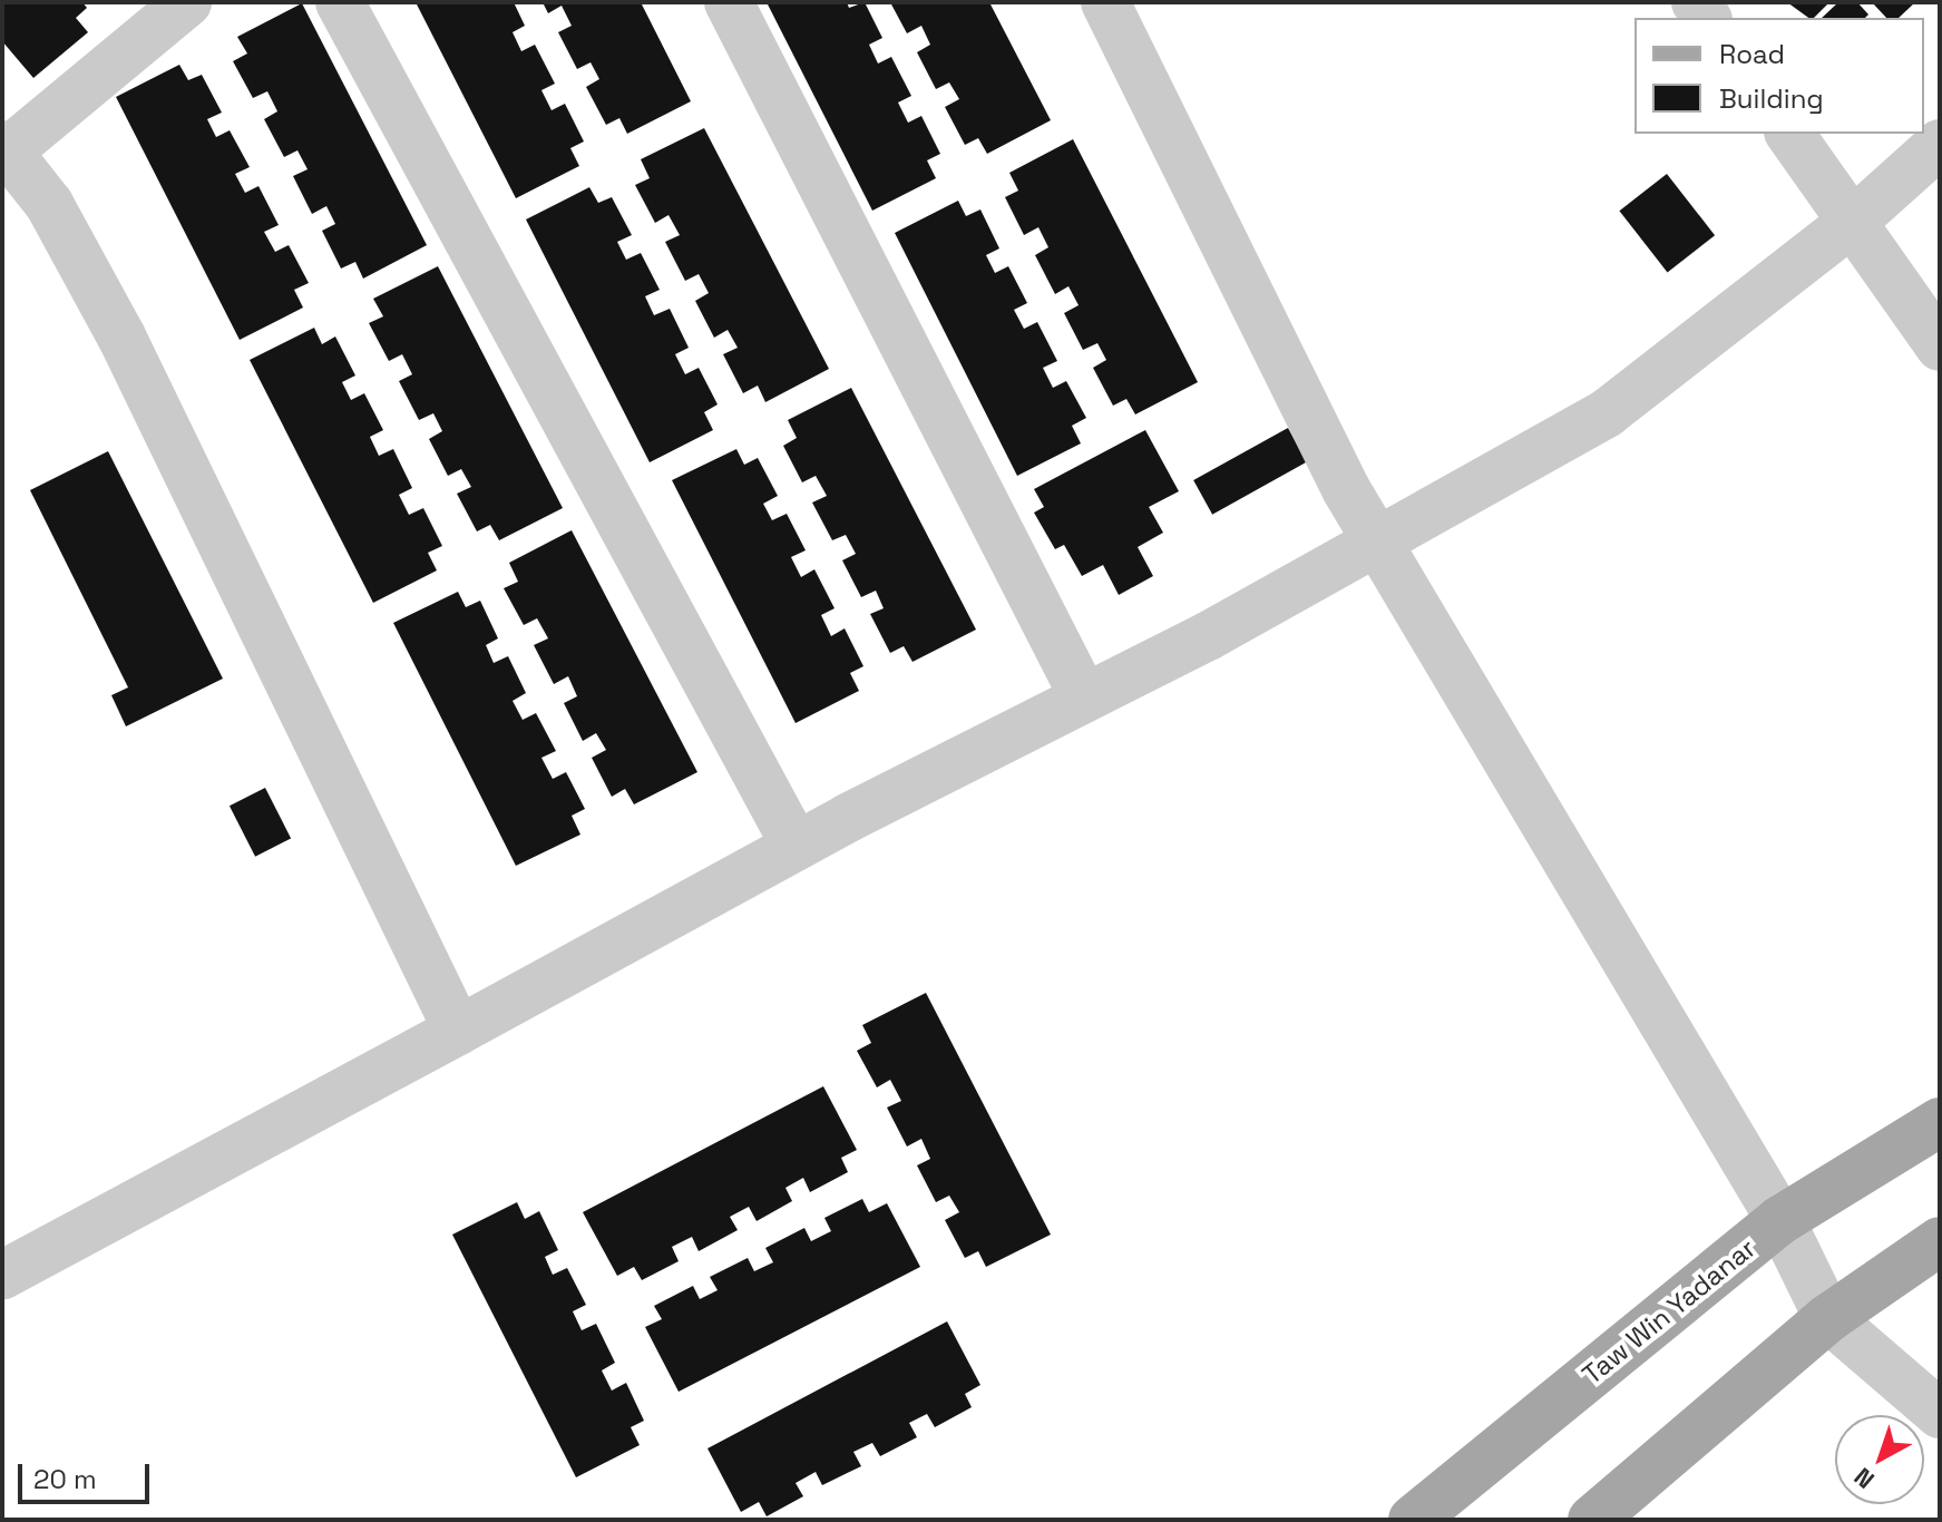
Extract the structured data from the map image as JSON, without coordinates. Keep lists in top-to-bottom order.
{
  "streets": {
    "main road": ["Taw Win Yadanar"]
  },
  "legend": ["Road", "Building"],
  "scale_bar": "20 m",
  "north": "bottom left"
}
